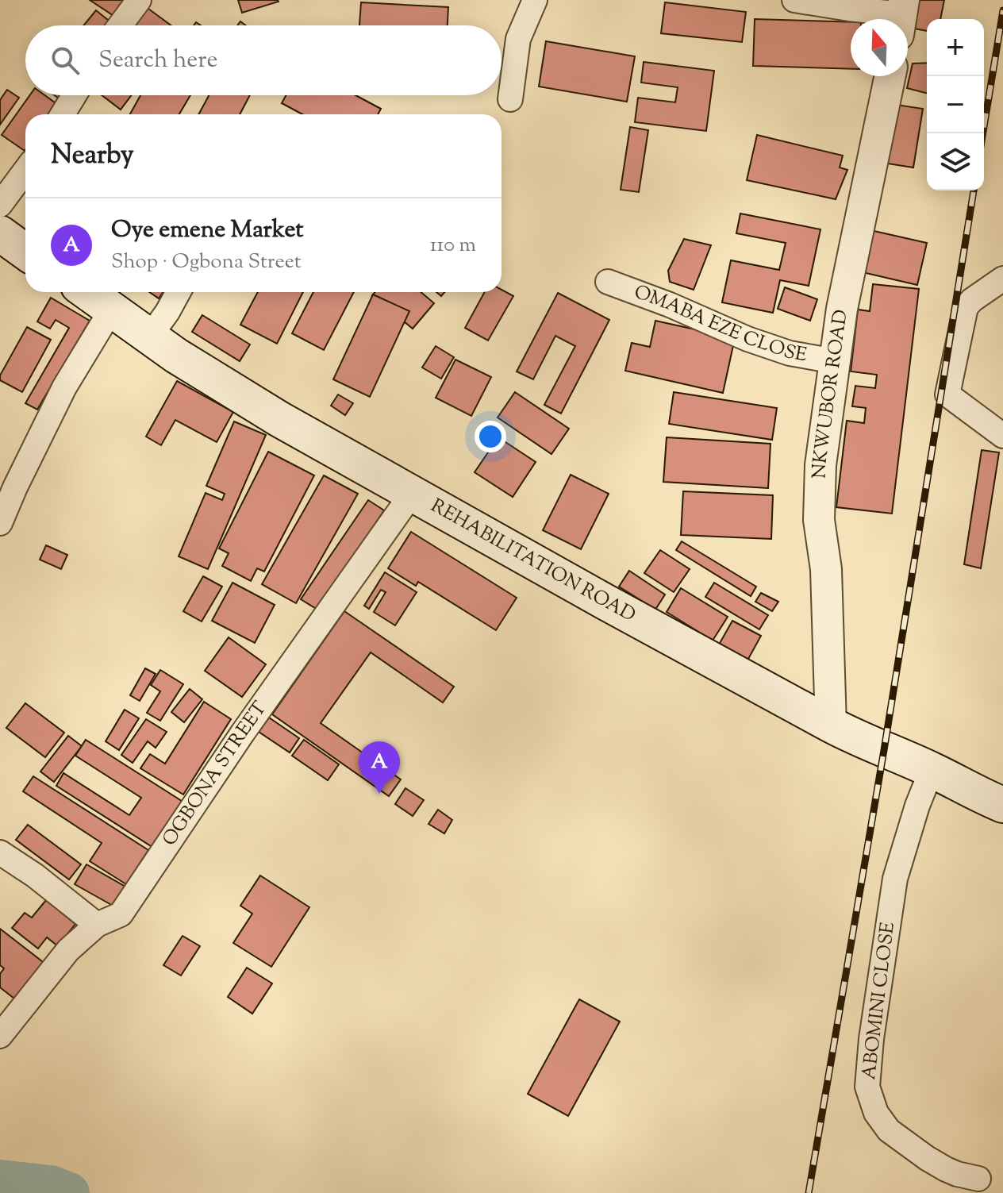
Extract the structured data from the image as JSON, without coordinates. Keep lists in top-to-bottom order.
{
  "streets": {
    "main road": ["REHABILITATION ROAD"],
    "street": [
      "OMABA EZE CLOSE",
      "NKWUBOR ROAD",
      "OGBONA STREET",
      "ABOMINI CLOSE"
    ]
  },
  "crossings": [
    ["OMABA EZE CLOSE", "NKWUBOR ROAD"],
    ["NKWUBOR ROAD", "REHABILITATION ROAD"],
    ["REHABILITATION ROAD", "OGBONA STREET"],
    ["REHABILITATION ROAD", "ABOMINI CLOSE"]
  ],
  "north": "top",
  "page": {
    "map_buttons": ["+", "−"],
    "search": "Search here",
    "heading": "Nearby",
    "list": [
      {
        "mark": "A",
        "name": "Oye emene Market",
        "note": "Shop · Ogbona Street",
        "value": "110 m"
      }
    ],
    "pins": "A"
  }
}
